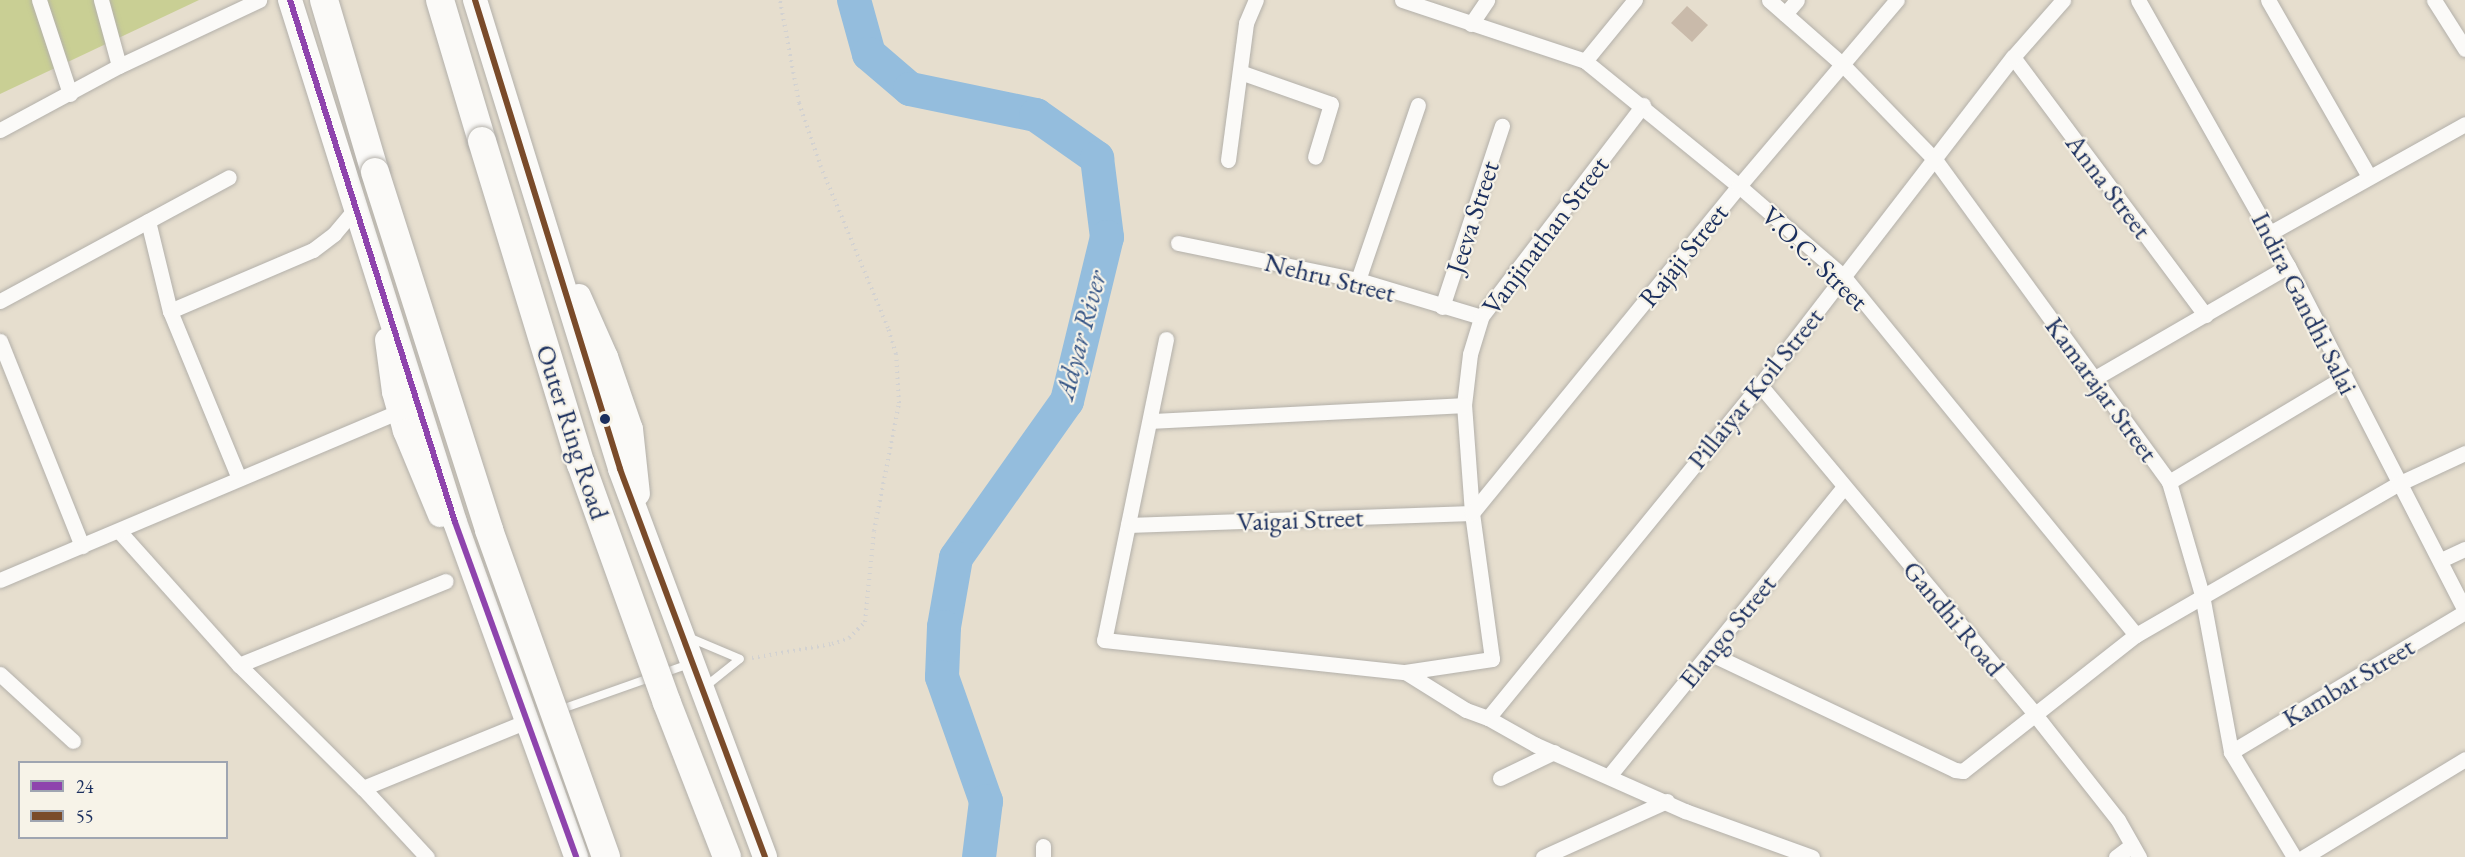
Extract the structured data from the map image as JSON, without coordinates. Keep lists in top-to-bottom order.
{
  "streets": {
    "highway": ["Outer Ring Road"],
    "street": [
      "Anna Street",
      "Jeeva Street",
      "Vanjinathan Street",
      "Rajaji Street",
      "V.O.C. Street",
      "Nehru Street",
      "Indira Gandhi Salai",
      "Pillaiyar Koil Street",
      "Kamarajar Street",
      "Vaigai Street",
      "Gandhi Road",
      "Elango Street",
      "Kambar Street"
    ]
  },
  "crossings": [
    ["Anna Street", "Pillaiyar Koil Street"],
    ["Jeeva Street", "Nehru Street"],
    ["Vanjinathan Street", "Rajaji Street"],
    ["Vanjinathan Street", "V.O.C. Street"],
    ["Vanjinathan Street", "Nehru Street"],
    ["Vanjinathan Street", "Vaigai Street"],
    ["Rajaji Street", "V.O.C. Street"],
    ["Rajaji Street", "Kamarajar Street"],
    ["Rajaji Street", "Vaigai Street"],
    ["V.O.C. Street", "Pillaiyar Koil Street"],
    ["Indira Gandhi Salai", "Kambar Street"],
    ["Pillaiyar Koil Street", "Kamarajar Street"],
    ["Pillaiyar Koil Street", "Gandhi Road"],
    ["Kamarajar Street", "Kambar Street"],
    ["Gandhi Road", "Elango Street"]
  ],
  "water": ["Adyar River"],
  "lines": ["transit line 24", "transit line 55"],
  "legend": ["24", "55"]
}
